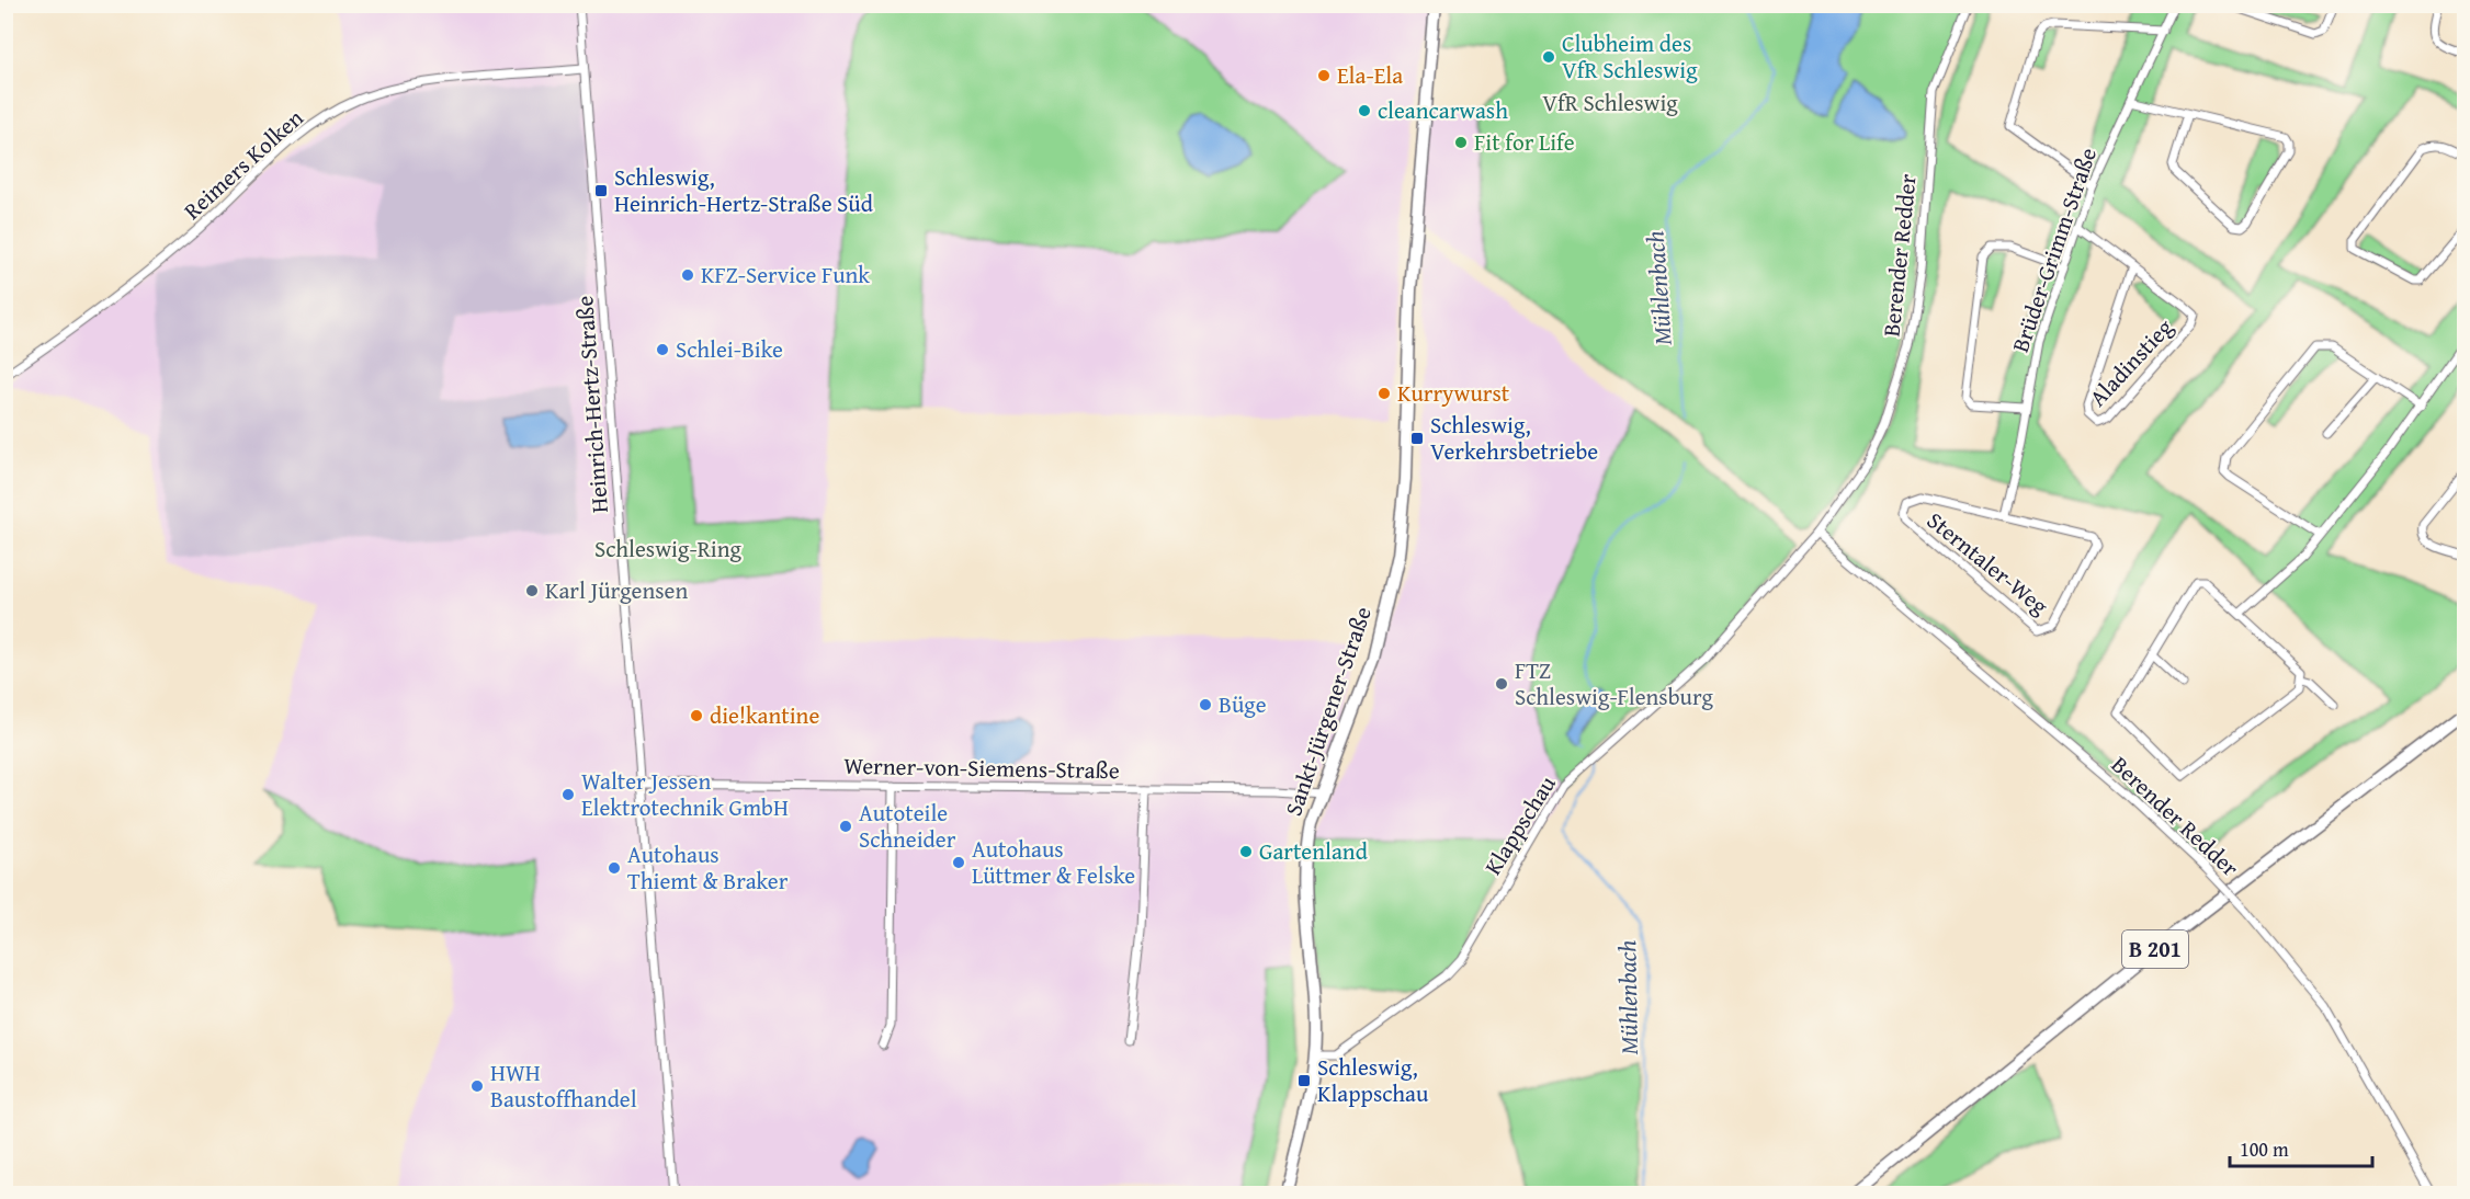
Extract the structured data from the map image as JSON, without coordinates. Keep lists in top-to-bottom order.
{
  "streets": {
    "street": [
      "Reimers Kolken",
      "Brüder-Grimm-Straße",
      "Berender Redder",
      "Aladinstieg",
      "Heinrich-Hertz-Straße",
      "Sterntaler-Weg",
      "Sankt-Jürgener-Straße",
      "Werner-von-Siemens-Straße",
      "Klappschau",
      "B 201"
    ]
  },
  "crossings": [
    ["Reimers Kolken", "Heinrich-Hertz-Straße"],
    ["Brüder-Grimm-Straße", "Aladinstieg"],
    ["Brüder-Grimm-Straße", "Sterntaler-Weg"],
    ["Berender Redder", "Klappschau"],
    ["Heinrich-Hertz-Straße", "Werner-von-Siemens-Straße"],
    ["Sankt-Jürgener-Straße", "Werner-von-Siemens-Straße"],
    ["Sankt-Jürgener-Straße", "Klappschau"]
  ],
  "water": ["Mühlenbach"],
  "parks": ["VfR Schleswig", "Schleswig-Ring"],
  "places": {
    "other": [
      "Clubheim des VfR Schleswig",
      "Ela-Ela",
      "cleancarwash",
      "Fit for Life",
      "KFZ-Service Funk",
      "Schlei-Bike",
      "Kurrywurst",
      "Karl Jürgensen",
      "FTZ Schleswig-Flensburg",
      "Büge",
      "die!kantine",
      "Walter Jessen Elektrotechnik GmbH",
      "Autoteile Schneider",
      "Gartenland",
      "Autohaus Lüttmer & Felske",
      "Autohaus Thiemt & Braker",
      "HWH Baustoffhandel"
    ],
    "transit": ["Schleswig, Heinrich-Hertz-Straße Süd", "Schleswig, Verkehrsbetriebe", "Schleswig, Klappschau"]
  },
  "scale_bar": "100 m"
}
